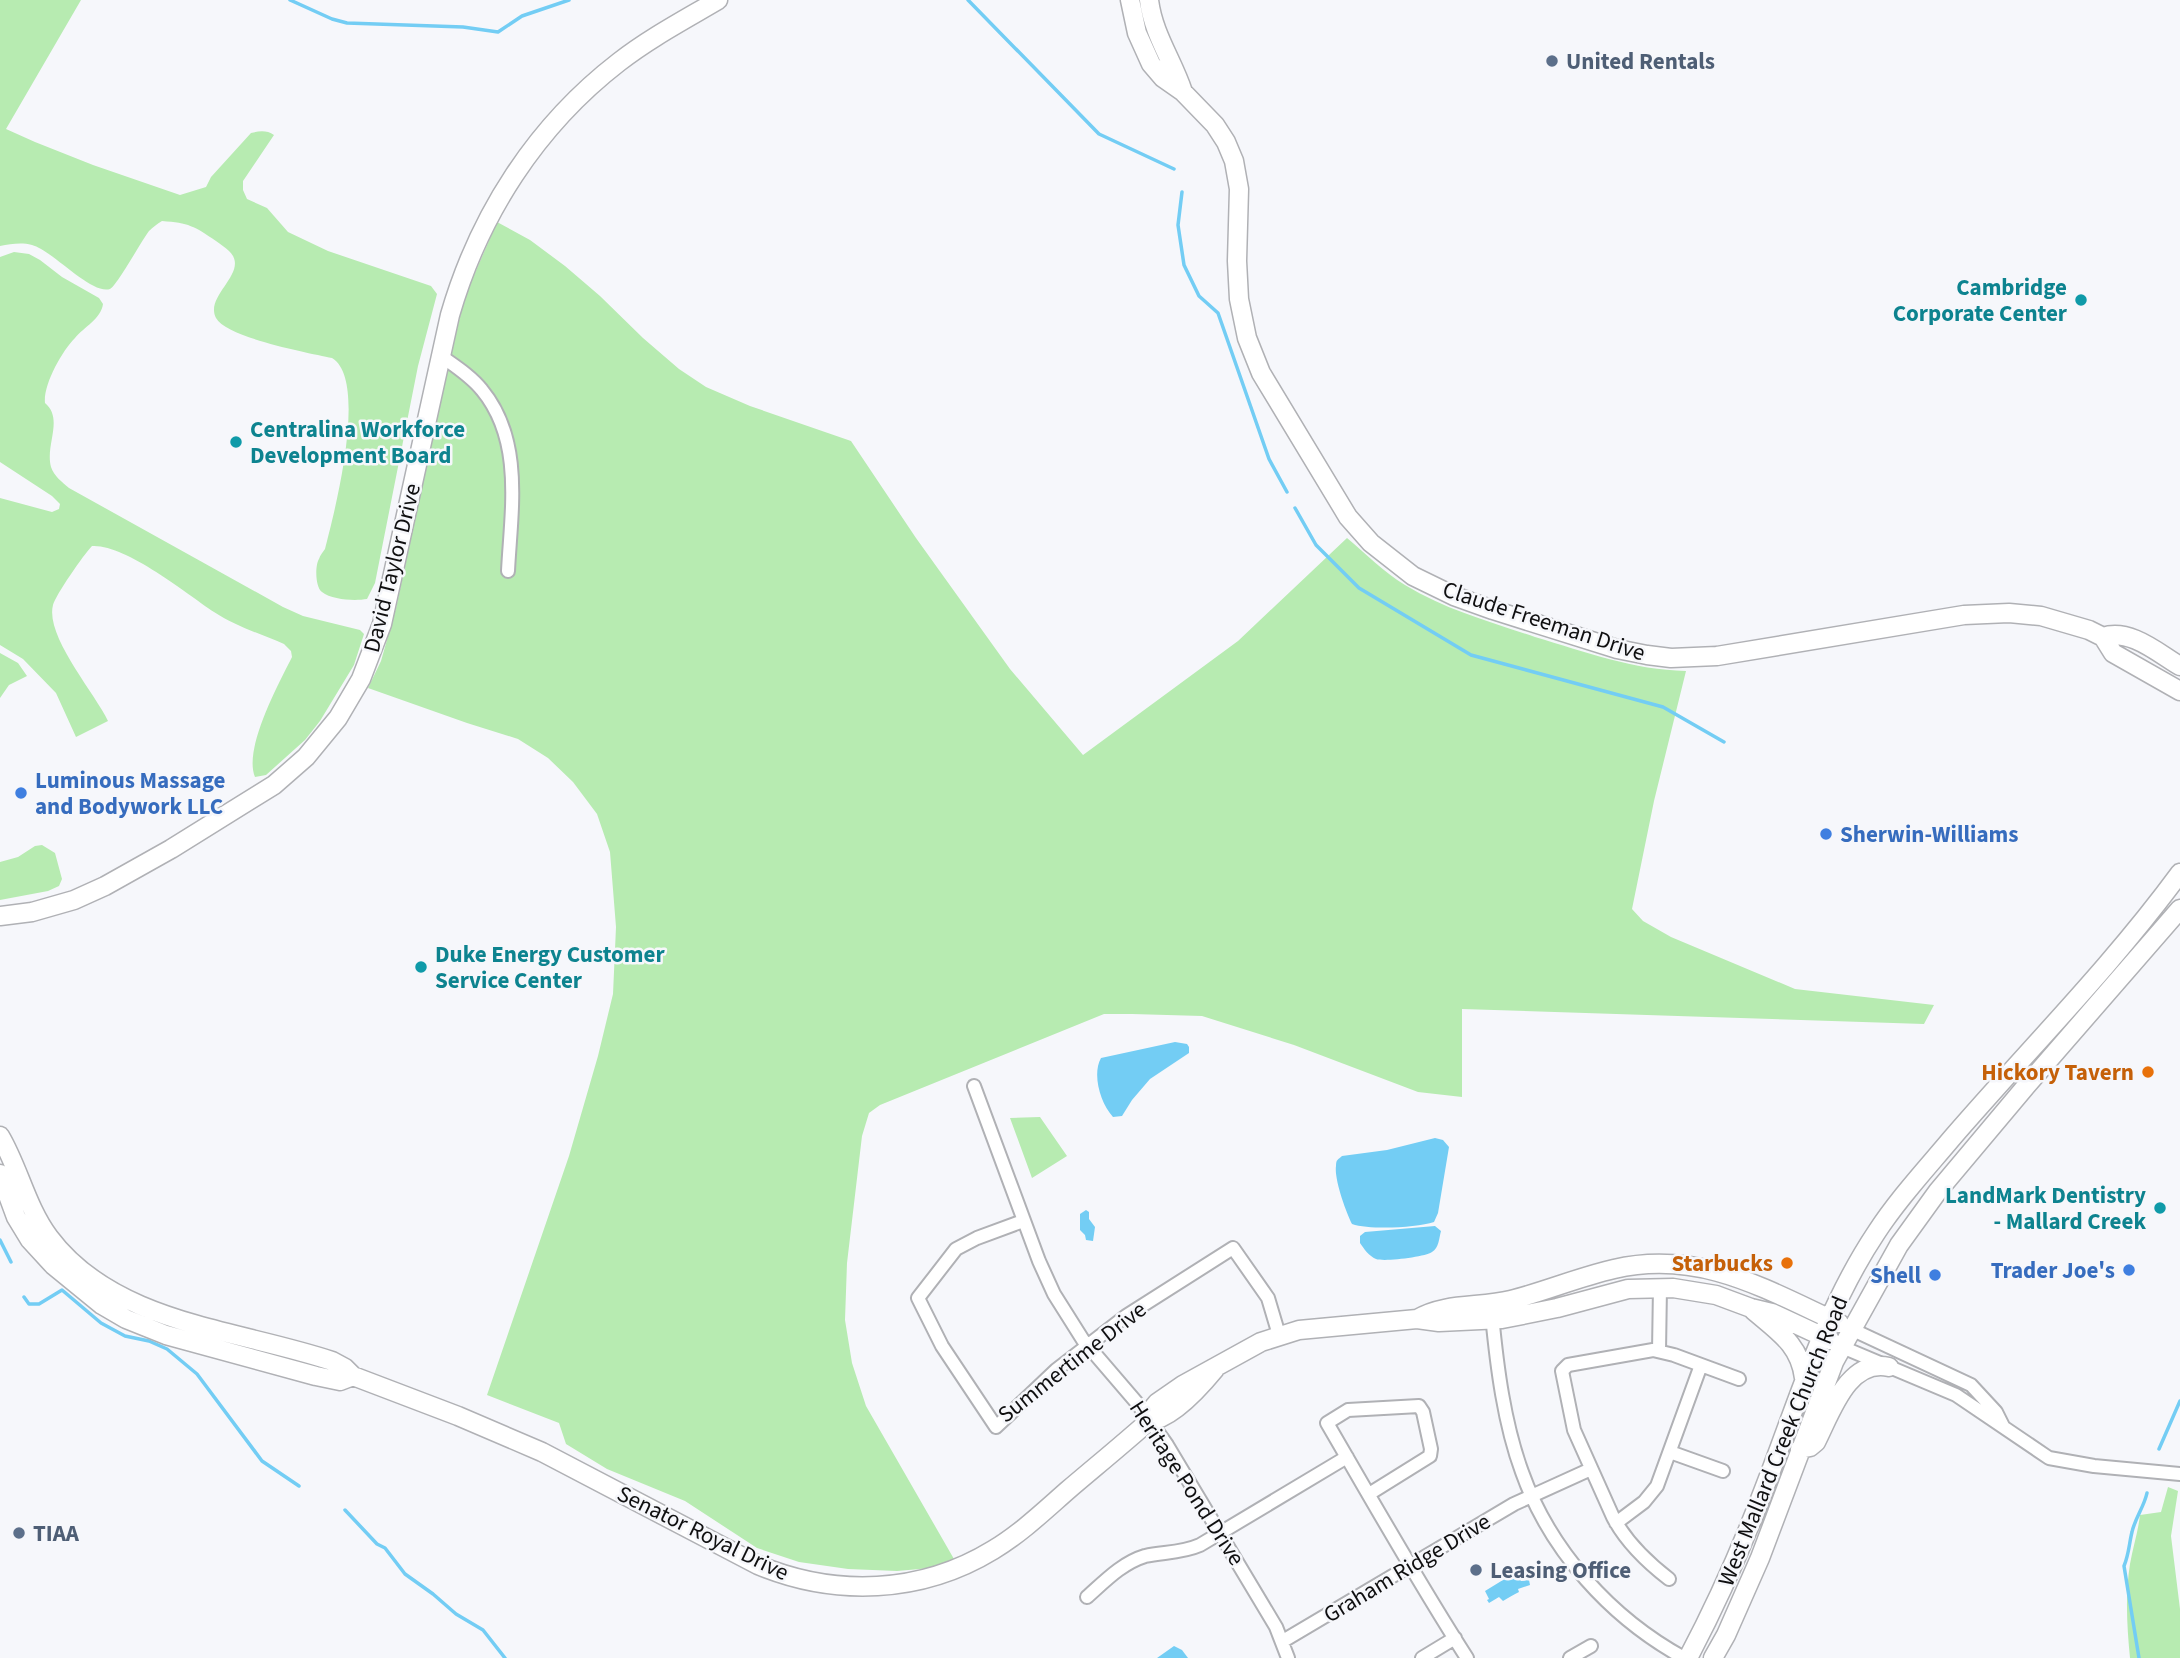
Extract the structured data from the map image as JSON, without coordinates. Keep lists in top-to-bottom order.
{
  "streets": {
    "street": [
      "David Taylor Drive",
      "Claude Freeman Drive",
      "Summertime Drive",
      "West Mallard Creek Church Road",
      "Heritage Pond Drive",
      "Senator Royal Drive",
      "Graham Ridge Drive"
    ]
  },
  "crossings": [
    ["Summertime Drive", "Heritage Pond Drive"],
    ["Summertime Drive", "Senator Royal Drive"],
    ["Heritage Pond Drive", "Senator Royal Drive"],
    ["Heritage Pond Drive", "Graham Ridge Drive"]
  ],
  "places": [
    "United Rentals",
    "Cambridge Corporate Center",
    "Centralina Workforce Development Board",
    "Luminous Massage and Bodywork LLC",
    "Sherwin-Williams",
    "Duke Energy Customer Service Center",
    "Hickory Tavern",
    "LandMark Dentistry - Mallard Creek",
    "Starbucks",
    "Trader Joe's",
    "Shell",
    "TIAA",
    "Leasing Office"
  ]
}
